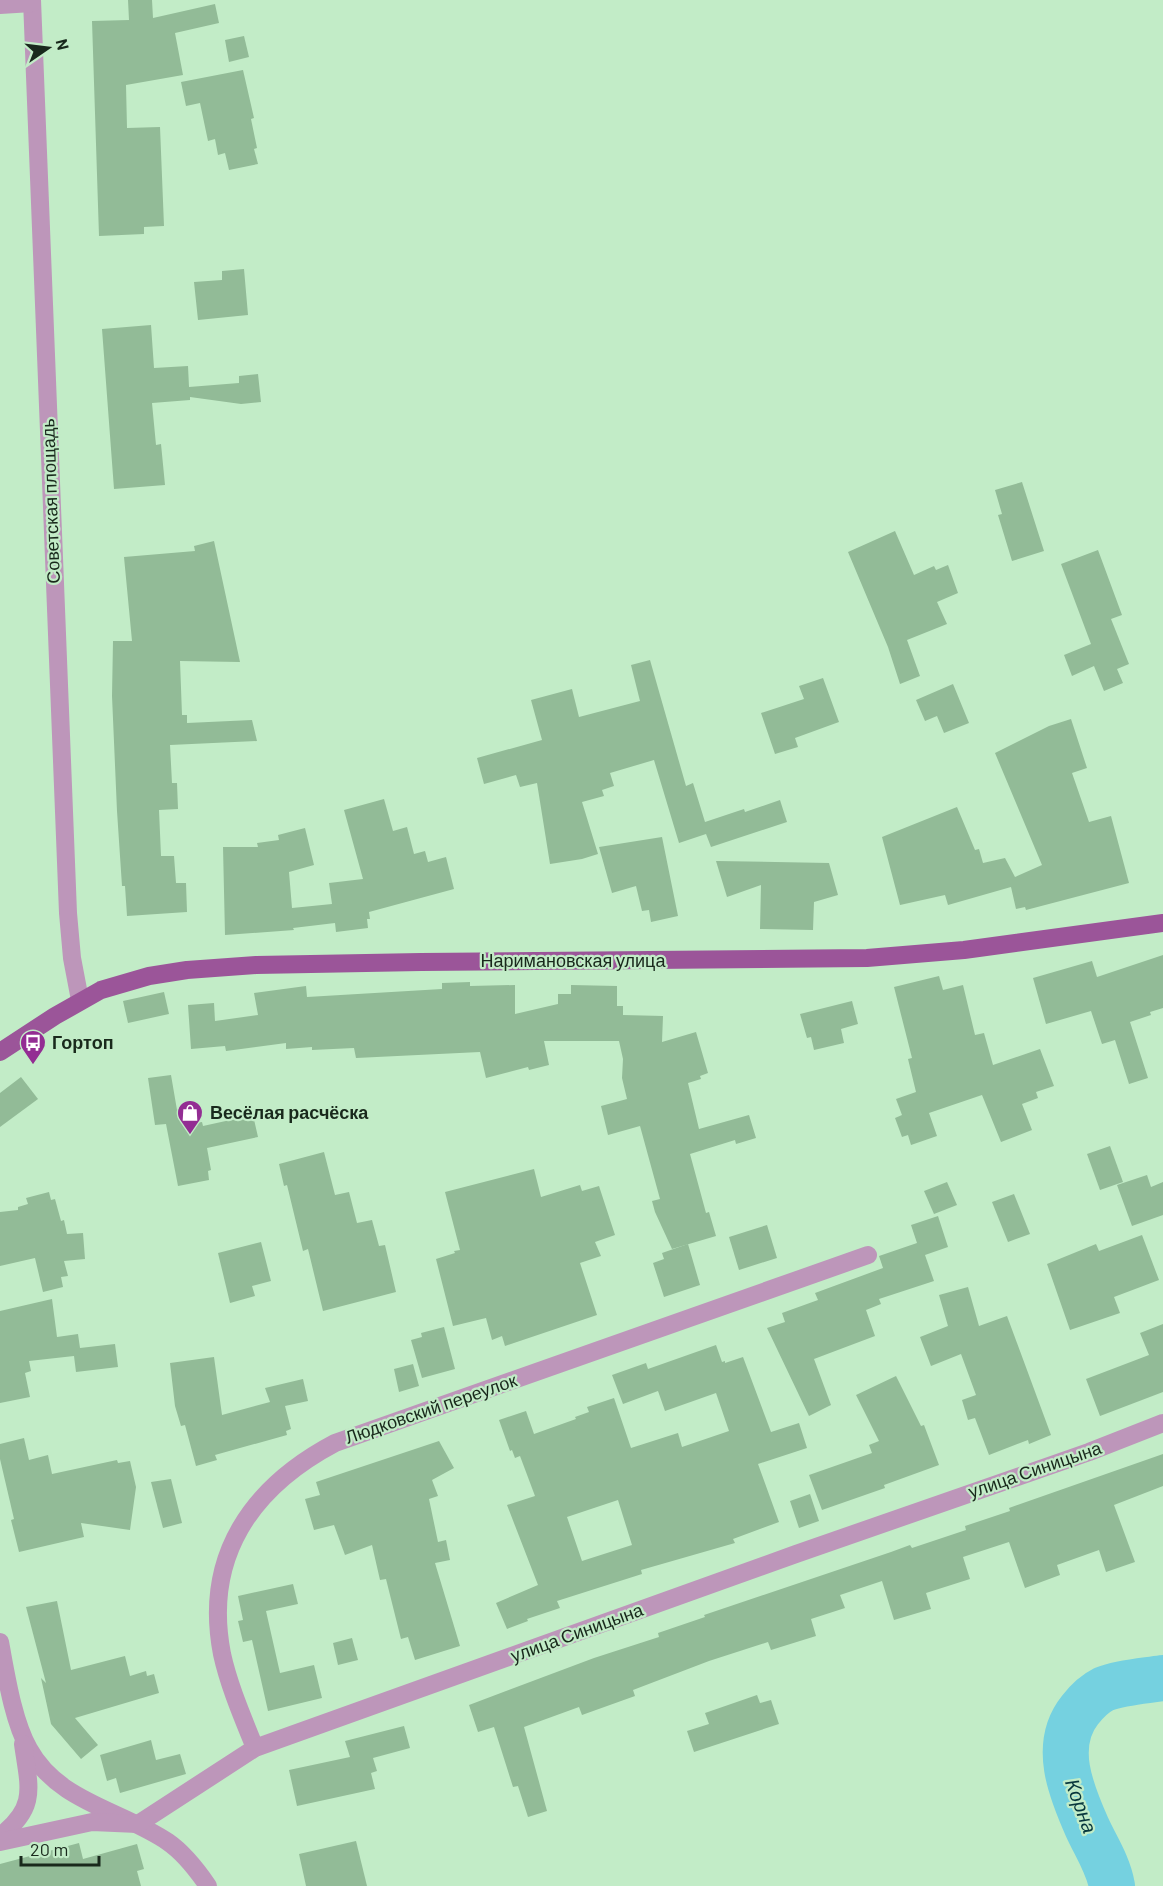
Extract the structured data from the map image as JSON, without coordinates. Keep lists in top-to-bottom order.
{
  "streets": {
    "main road": ["Наримановская улица"],
    "street": ["Советская площадь", "Людковский переулок", "улица Синицына"]
  },
  "crossings": [
    ["Советская площадь", "Наримановская улица"],
    ["Людковский переулок", "улица Синицына"]
  ],
  "water": ["Корна"],
  "places": {
    "bus stop": ["Гортоп"],
    "shop": ["Весёлая расчёска"]
  },
  "scale_bar": "20 m",
  "north": "right"
}
